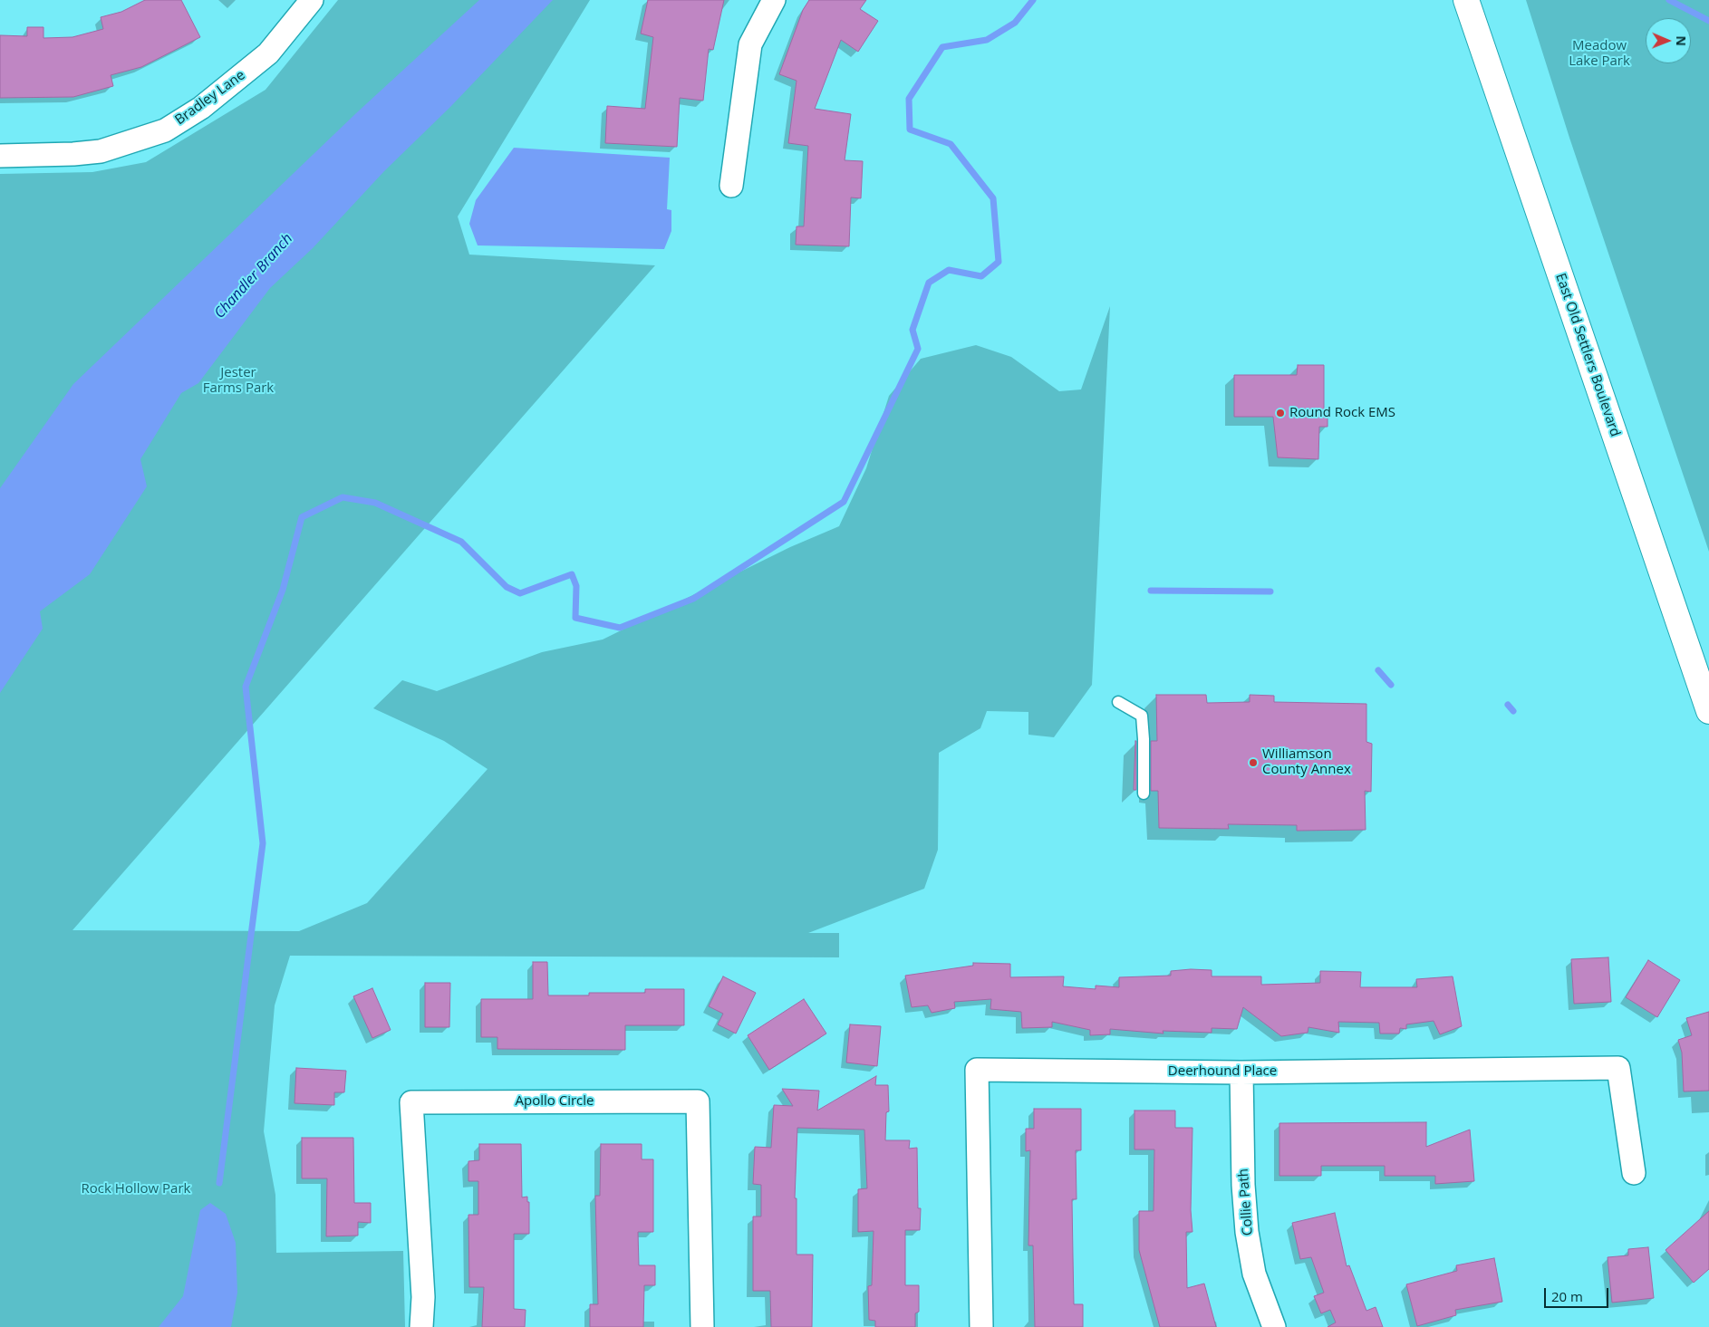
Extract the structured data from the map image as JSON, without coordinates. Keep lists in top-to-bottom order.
{
  "streets": {
    "main road": ["East Old Settlers Boulevard"],
    "street": [
      "Bradley Lane",
      "Deerhound Place",
      "Apollo Circle",
      "Collie Path"
    ]
  },
  "crossings": [
    ["Deerhound Place", "Collie Path"]
  ],
  "water": ["Chandler Branch"],
  "parks": ["Meadow Lake Park", "Jester Farms Park", "Rock Hollow Park"],
  "places": ["Round Rock EMS", "Williamson County Annex"],
  "scale_bar": "20 m",
  "north": "right"
}
